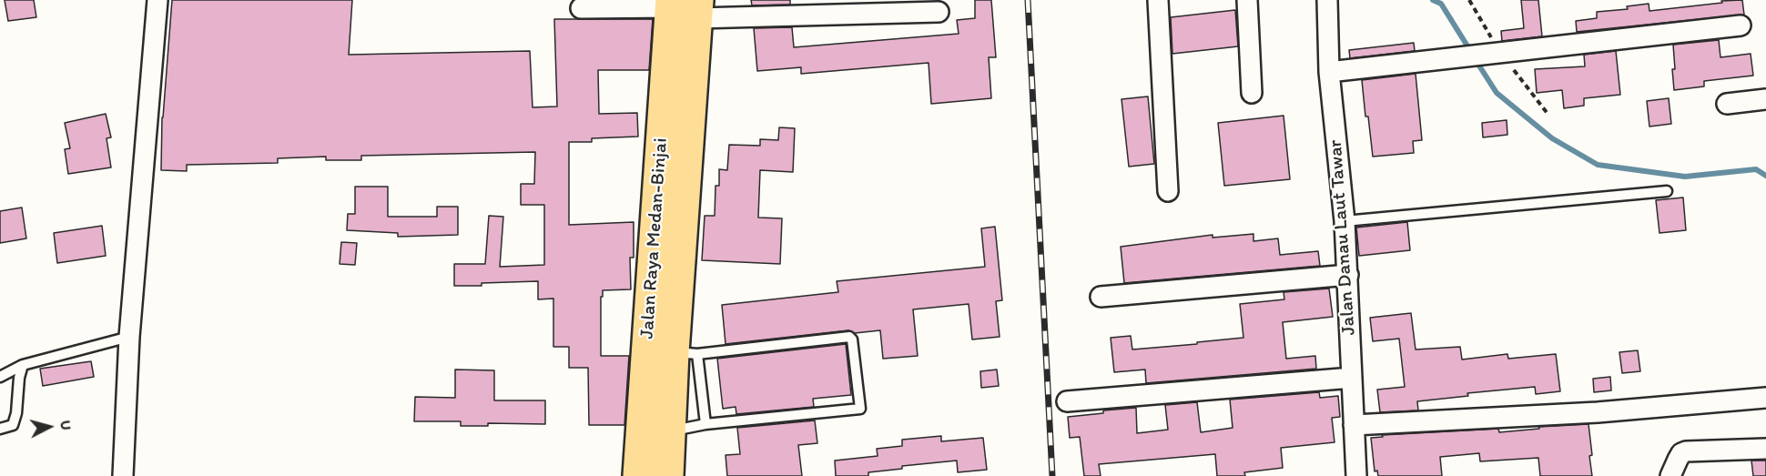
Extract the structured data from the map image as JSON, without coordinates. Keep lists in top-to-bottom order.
{
  "streets": {
    "main road": ["Jalan Raya Medan-Binjai"],
    "street": ["Jalan Danau Laut Tawar"]
  },
  "north": "right"
}
